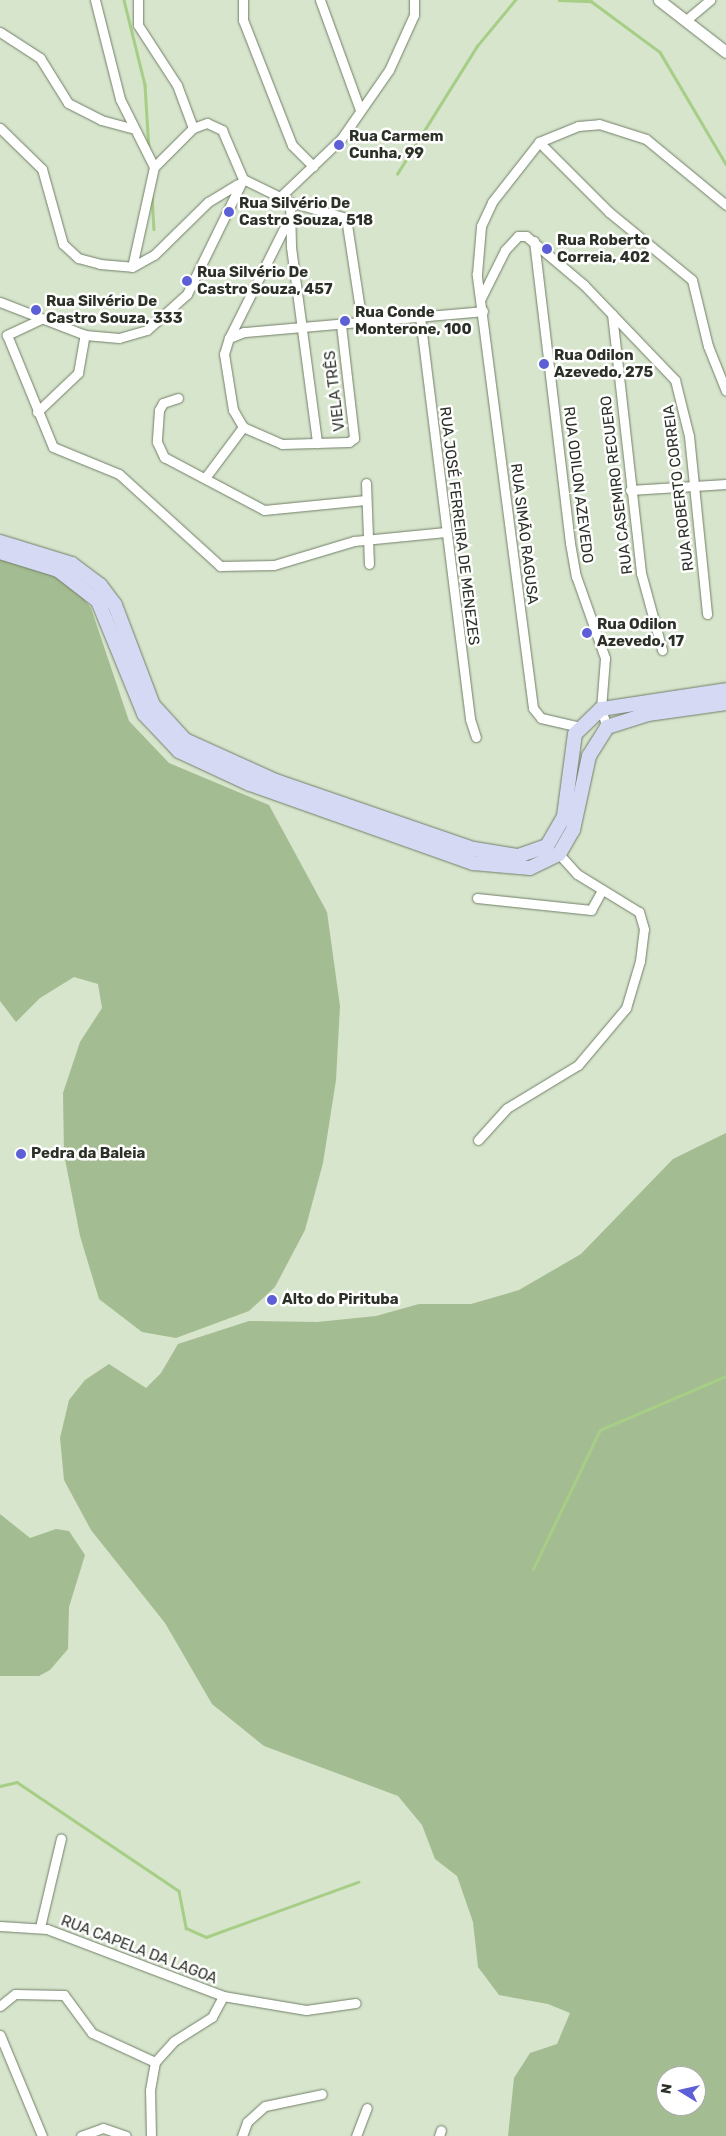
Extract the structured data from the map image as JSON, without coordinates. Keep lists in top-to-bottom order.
{
  "streets": {
    "street": [
      "VIELA TRÊS",
      "RUA ODILON AZEVEDO",
      "RUA CASEMIRO RECUERO",
      "RUA ROBERTO CORREIA",
      "RUA JOSÉ FERREIRA DE MENEZES",
      "RUA SIMÃO RAGUSA",
      "RUA CAPELA DA LAGOA"
    ]
  },
  "crossings": [
    ["RUA ODILON AZEVEDO", "RUA ROBERTO CORREIA"],
    ["RUA CASEMIRO RECUERO", "RUA ROBERTO CORREIA"]
  ],
  "places": [
    "Rua Carmem Cunha, 99",
    "Rua Silvério De Castro Souza, 518",
    "Rua Roberto Correia, 402",
    "Rua Silvério De Castro Souza, 457",
    "Rua Silvério De Castro Souza, 333",
    "Rua Conde Monterone, 100",
    "Rua Odilon Azevedo, 275",
    "Rua Odilon Azevedo, 17",
    "Pedra da Baleia",
    "Alto do Pirituba"
  ],
  "north": "left"
}
